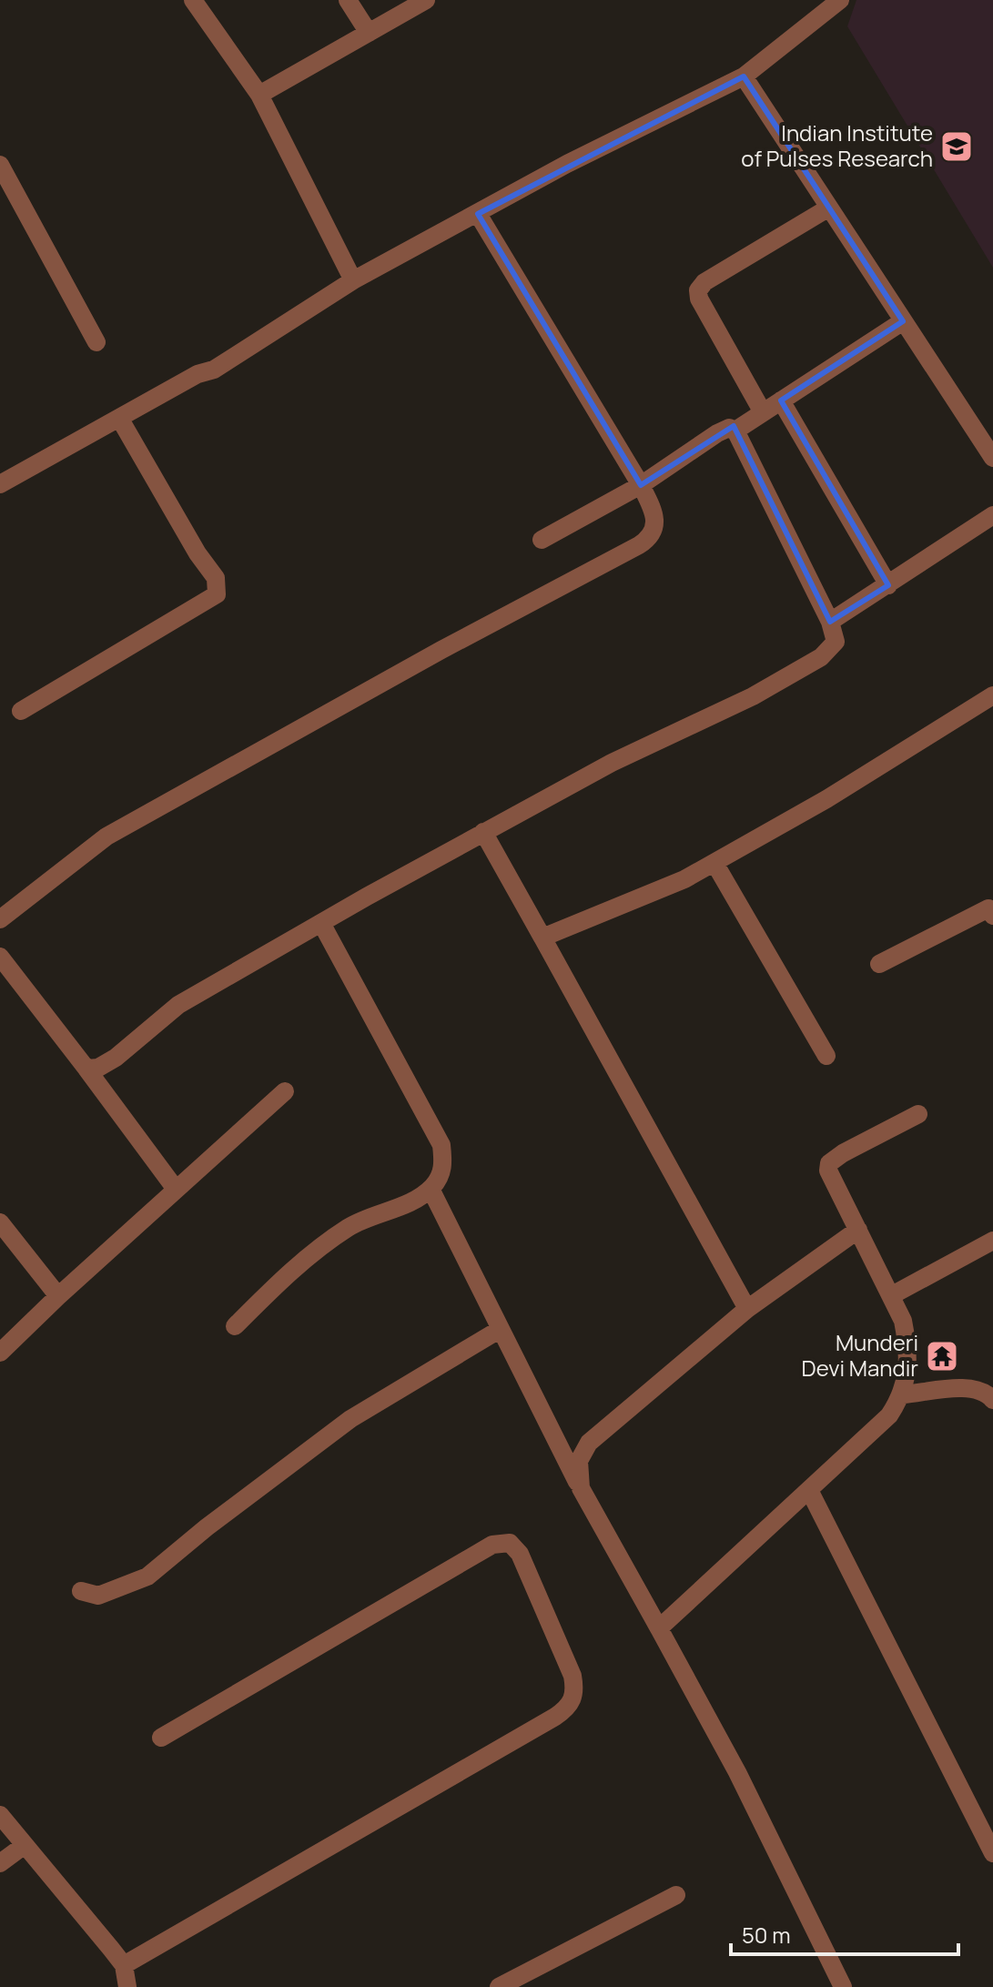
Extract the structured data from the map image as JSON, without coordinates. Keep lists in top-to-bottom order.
{
  "places": {
    "school or university": ["Indian Institute of Pulses Research"],
    "temple": ["Munderi Devi Mandir"]
  },
  "scale_bar": "50 m"
}
